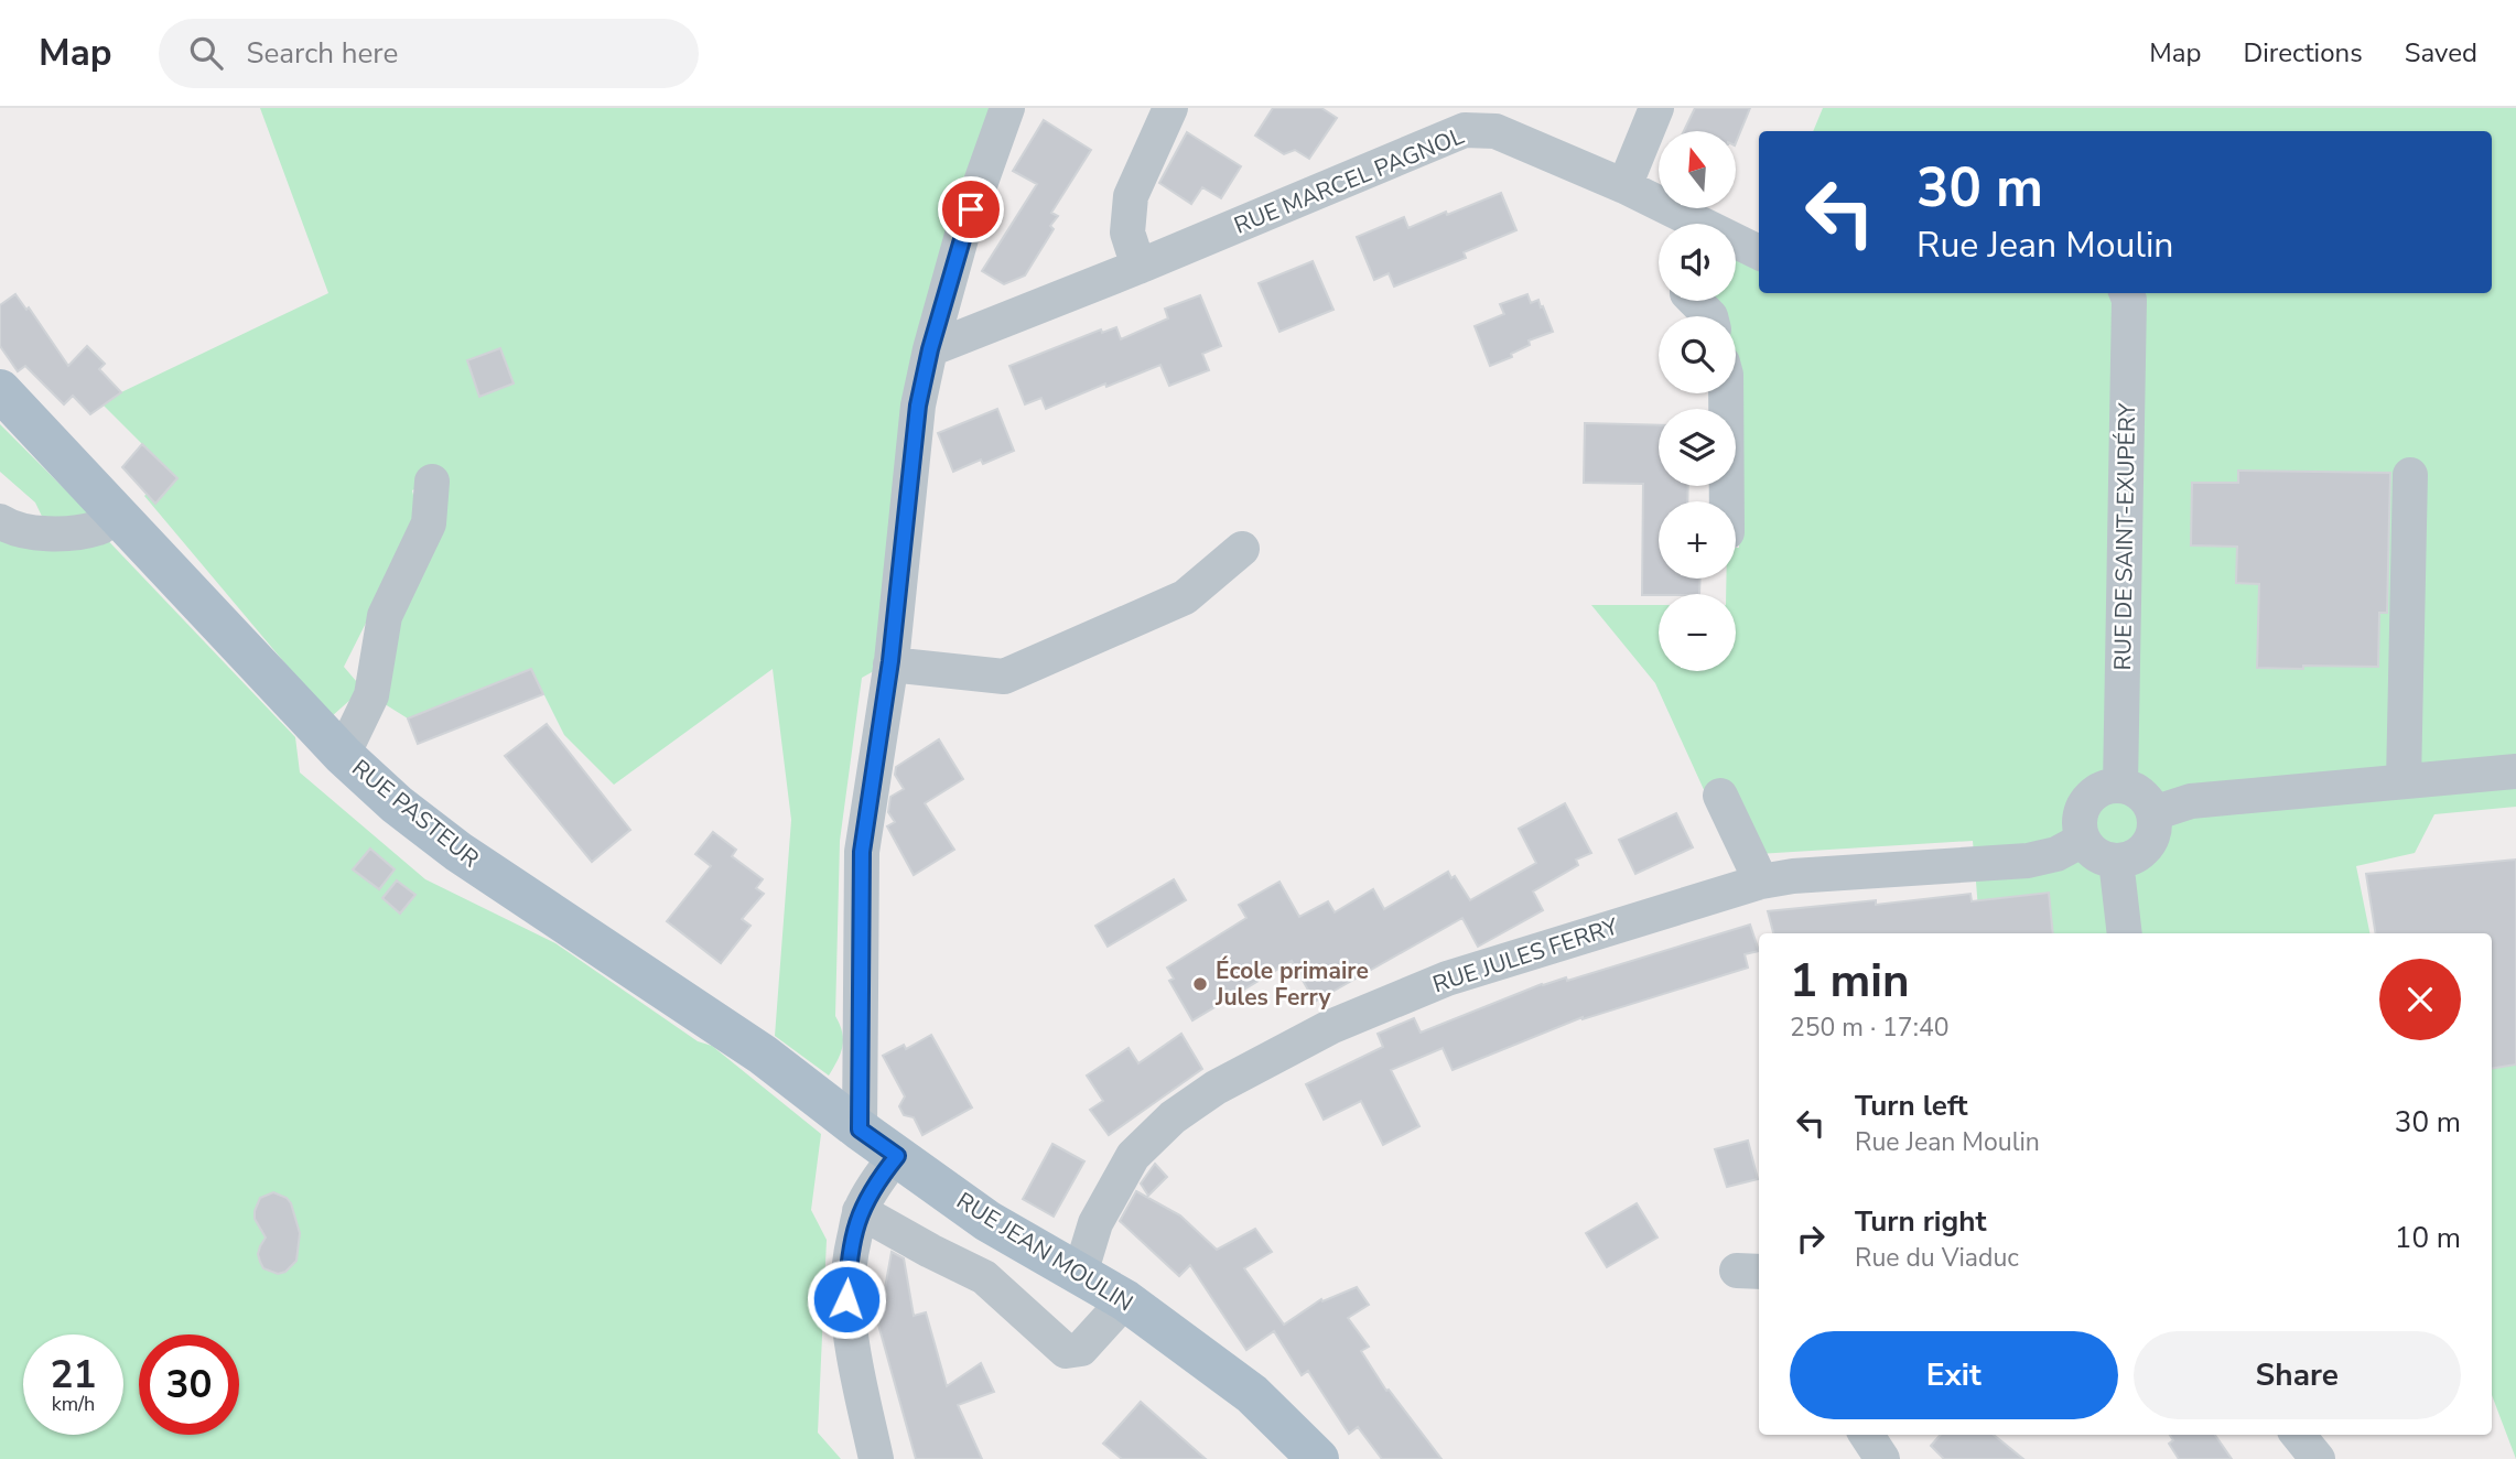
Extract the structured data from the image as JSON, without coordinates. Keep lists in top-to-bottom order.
{
  "streets": {
    "main road": ["RUE PASTEUR", "RUE JEAN MOULIN"],
    "street": ["RUE MARCEL PAGNOL", "RUE DE SAINT-EXUPÉRY", "RUE JULES FERRY"]
  },
  "crossings": [
    ["RUE DE SAINT-EXUPÉRY", "RUE JULES FERRY"],
    ["RUE PASTEUR", "RUE JEAN MOULIN"],
    ["RUE JULES FERRY", "RUE JEAN MOULIN"]
  ],
  "places": ["École primaire Jules Ferry"],
  "north": "top",
  "page": {
    "header": "Map",
    "search": "Search here",
    "nav": ["Map", "Directions", "Saved"],
    "map_buttons": ["+", "−"],
    "turn": ["30 m", "Rue Jean Moulin"],
    "heading": ["1 min", "250 m · 17:40"],
    "list": [
      {
        "name": "Turn left",
        "note": "Rue Jean Moulin",
        "value": "30 m"
      },
      {
        "name": "Turn right",
        "note": "Rue du Viaduc",
        "value": "10 m"
      }
    ],
    "buttons": ["Exit", "Share"],
    "speed": "21 km/h",
    "limit": "30"
  }
}
